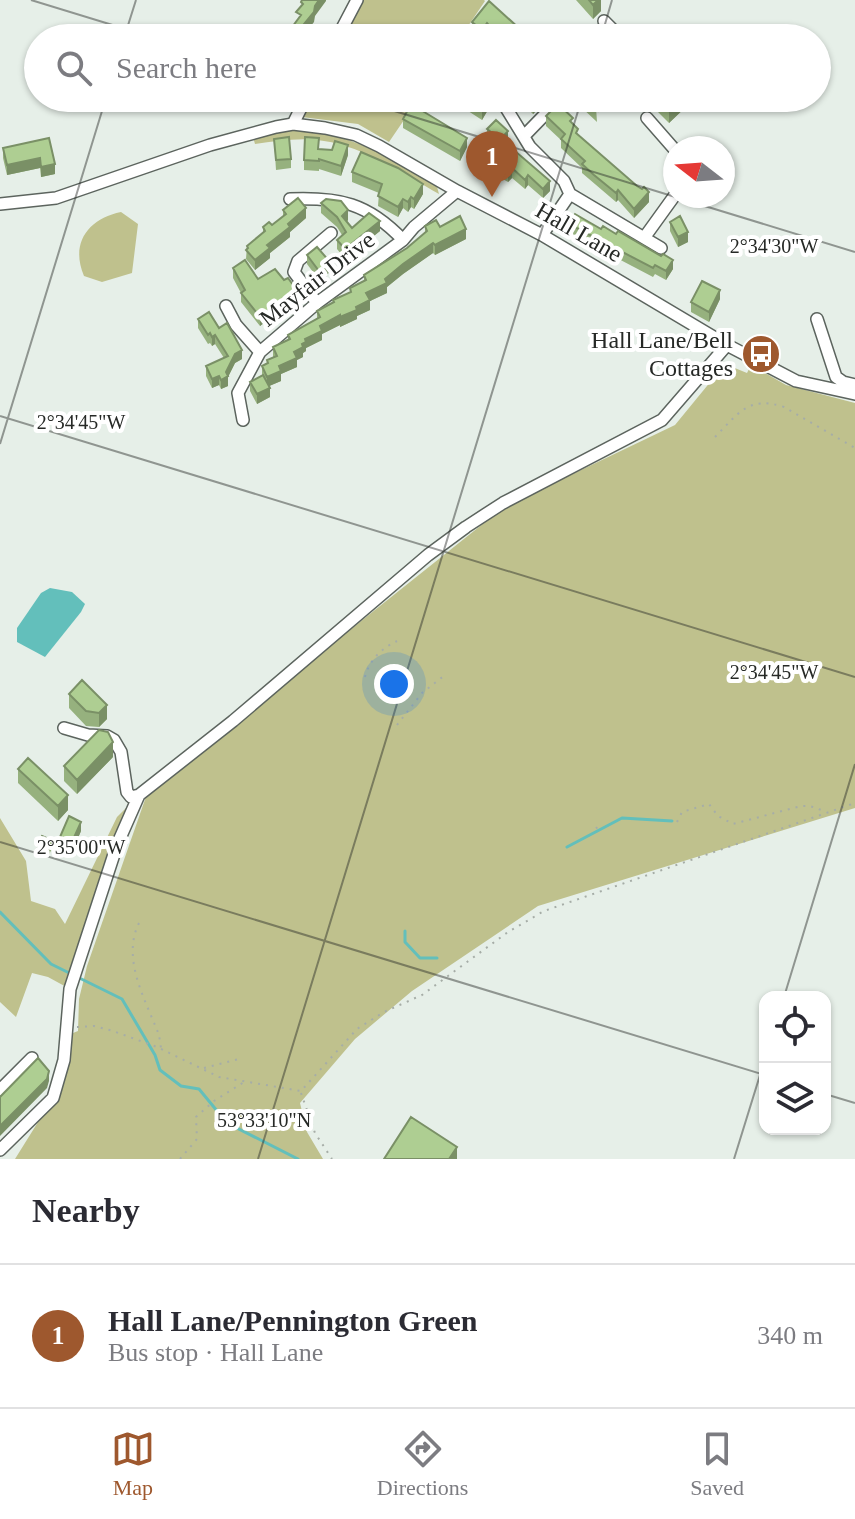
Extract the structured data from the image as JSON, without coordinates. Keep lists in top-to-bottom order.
{
  "streets": {
    "street": ["Hall Lane", "Mayfair Drive"]
  },
  "crossings": [
    ["Hall Lane", "Mayfair Drive"]
  ],
  "places": {
    "bus stop": ["Hall Lane/Bell Cottages"]
  },
  "north": "left",
  "page": {
    "search": "Search here",
    "pins": "1",
    "heading": "Nearby",
    "list": [
      {
        "mark": "1",
        "name": "Hall Lane/Pennington Green",
        "note": "Bus stop · Hall Lane",
        "value": "340 m"
      }
    ],
    "nav": ["Map", "Directions", "Saved"]
  },
  "coordinates": [
    "2°34'30\"W",
    "2°34'45\"W",
    "2°35'00\"W",
    "53°33'10\"N"
  ]
}
